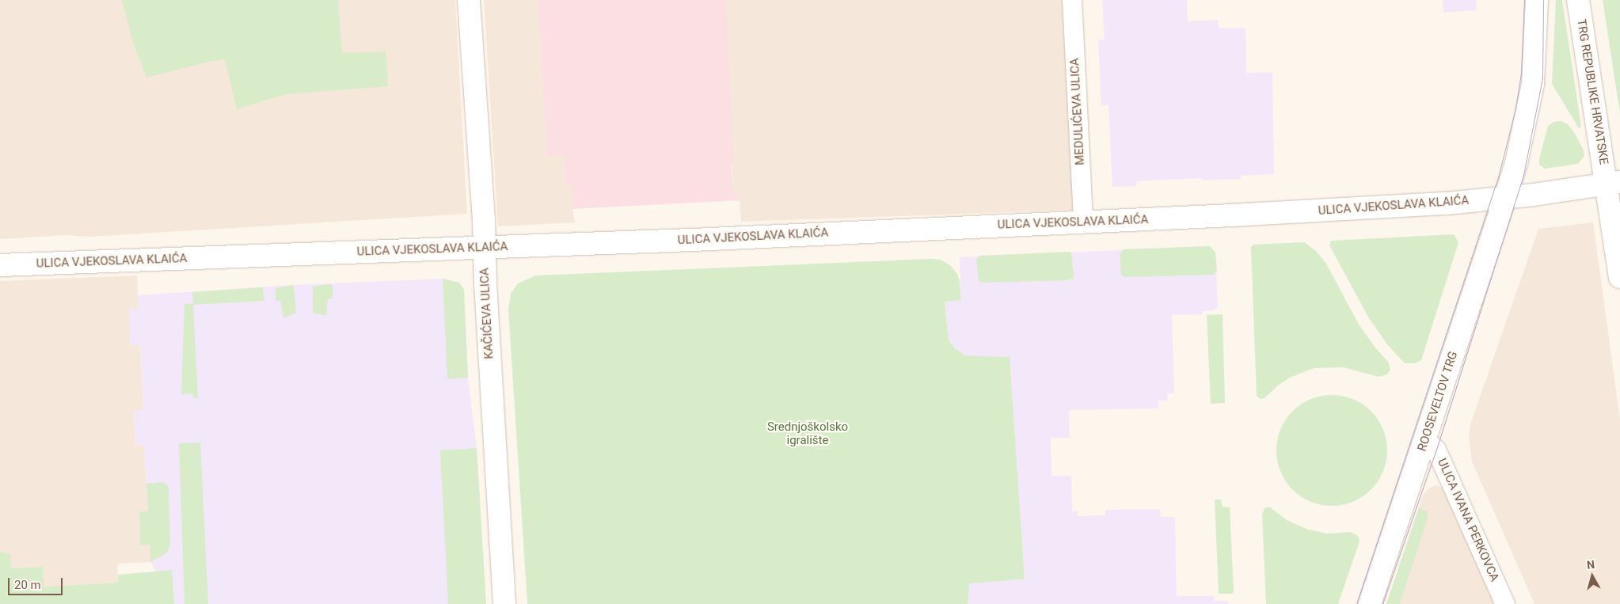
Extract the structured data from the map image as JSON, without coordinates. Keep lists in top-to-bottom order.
{
  "streets": {
    "main road": [
      "TRG REPUBLIKE HRVATSKE",
      "ULICA VJEKOSLAVA KLAIĆA",
      "KAČIĆEVA ULICA",
      "ROOSEVELTOV TRG"
    ],
    "street": ["MEDULIĆEVA ULICA", "ULICA IVANA PERKOVCA"]
  },
  "crossings": [
    ["MEDULIĆEVA ULICA", "ULICA VJEKOSLAVA KLAIĆA"],
    ["ULICA VJEKOSLAVA KLAIĆA", "KAČIĆEVA ULICA"],
    ["ULICA VJEKOSLAVA KLAIĆA", "ROOSEVELTOV TRG"],
    ["ROOSEVELTOV TRG", "ULICA IVANA PERKOVCA"]
  ],
  "parks": ["Srednjoškolsko igralište"],
  "scale_bar": "20 m",
  "north": "top"
}
